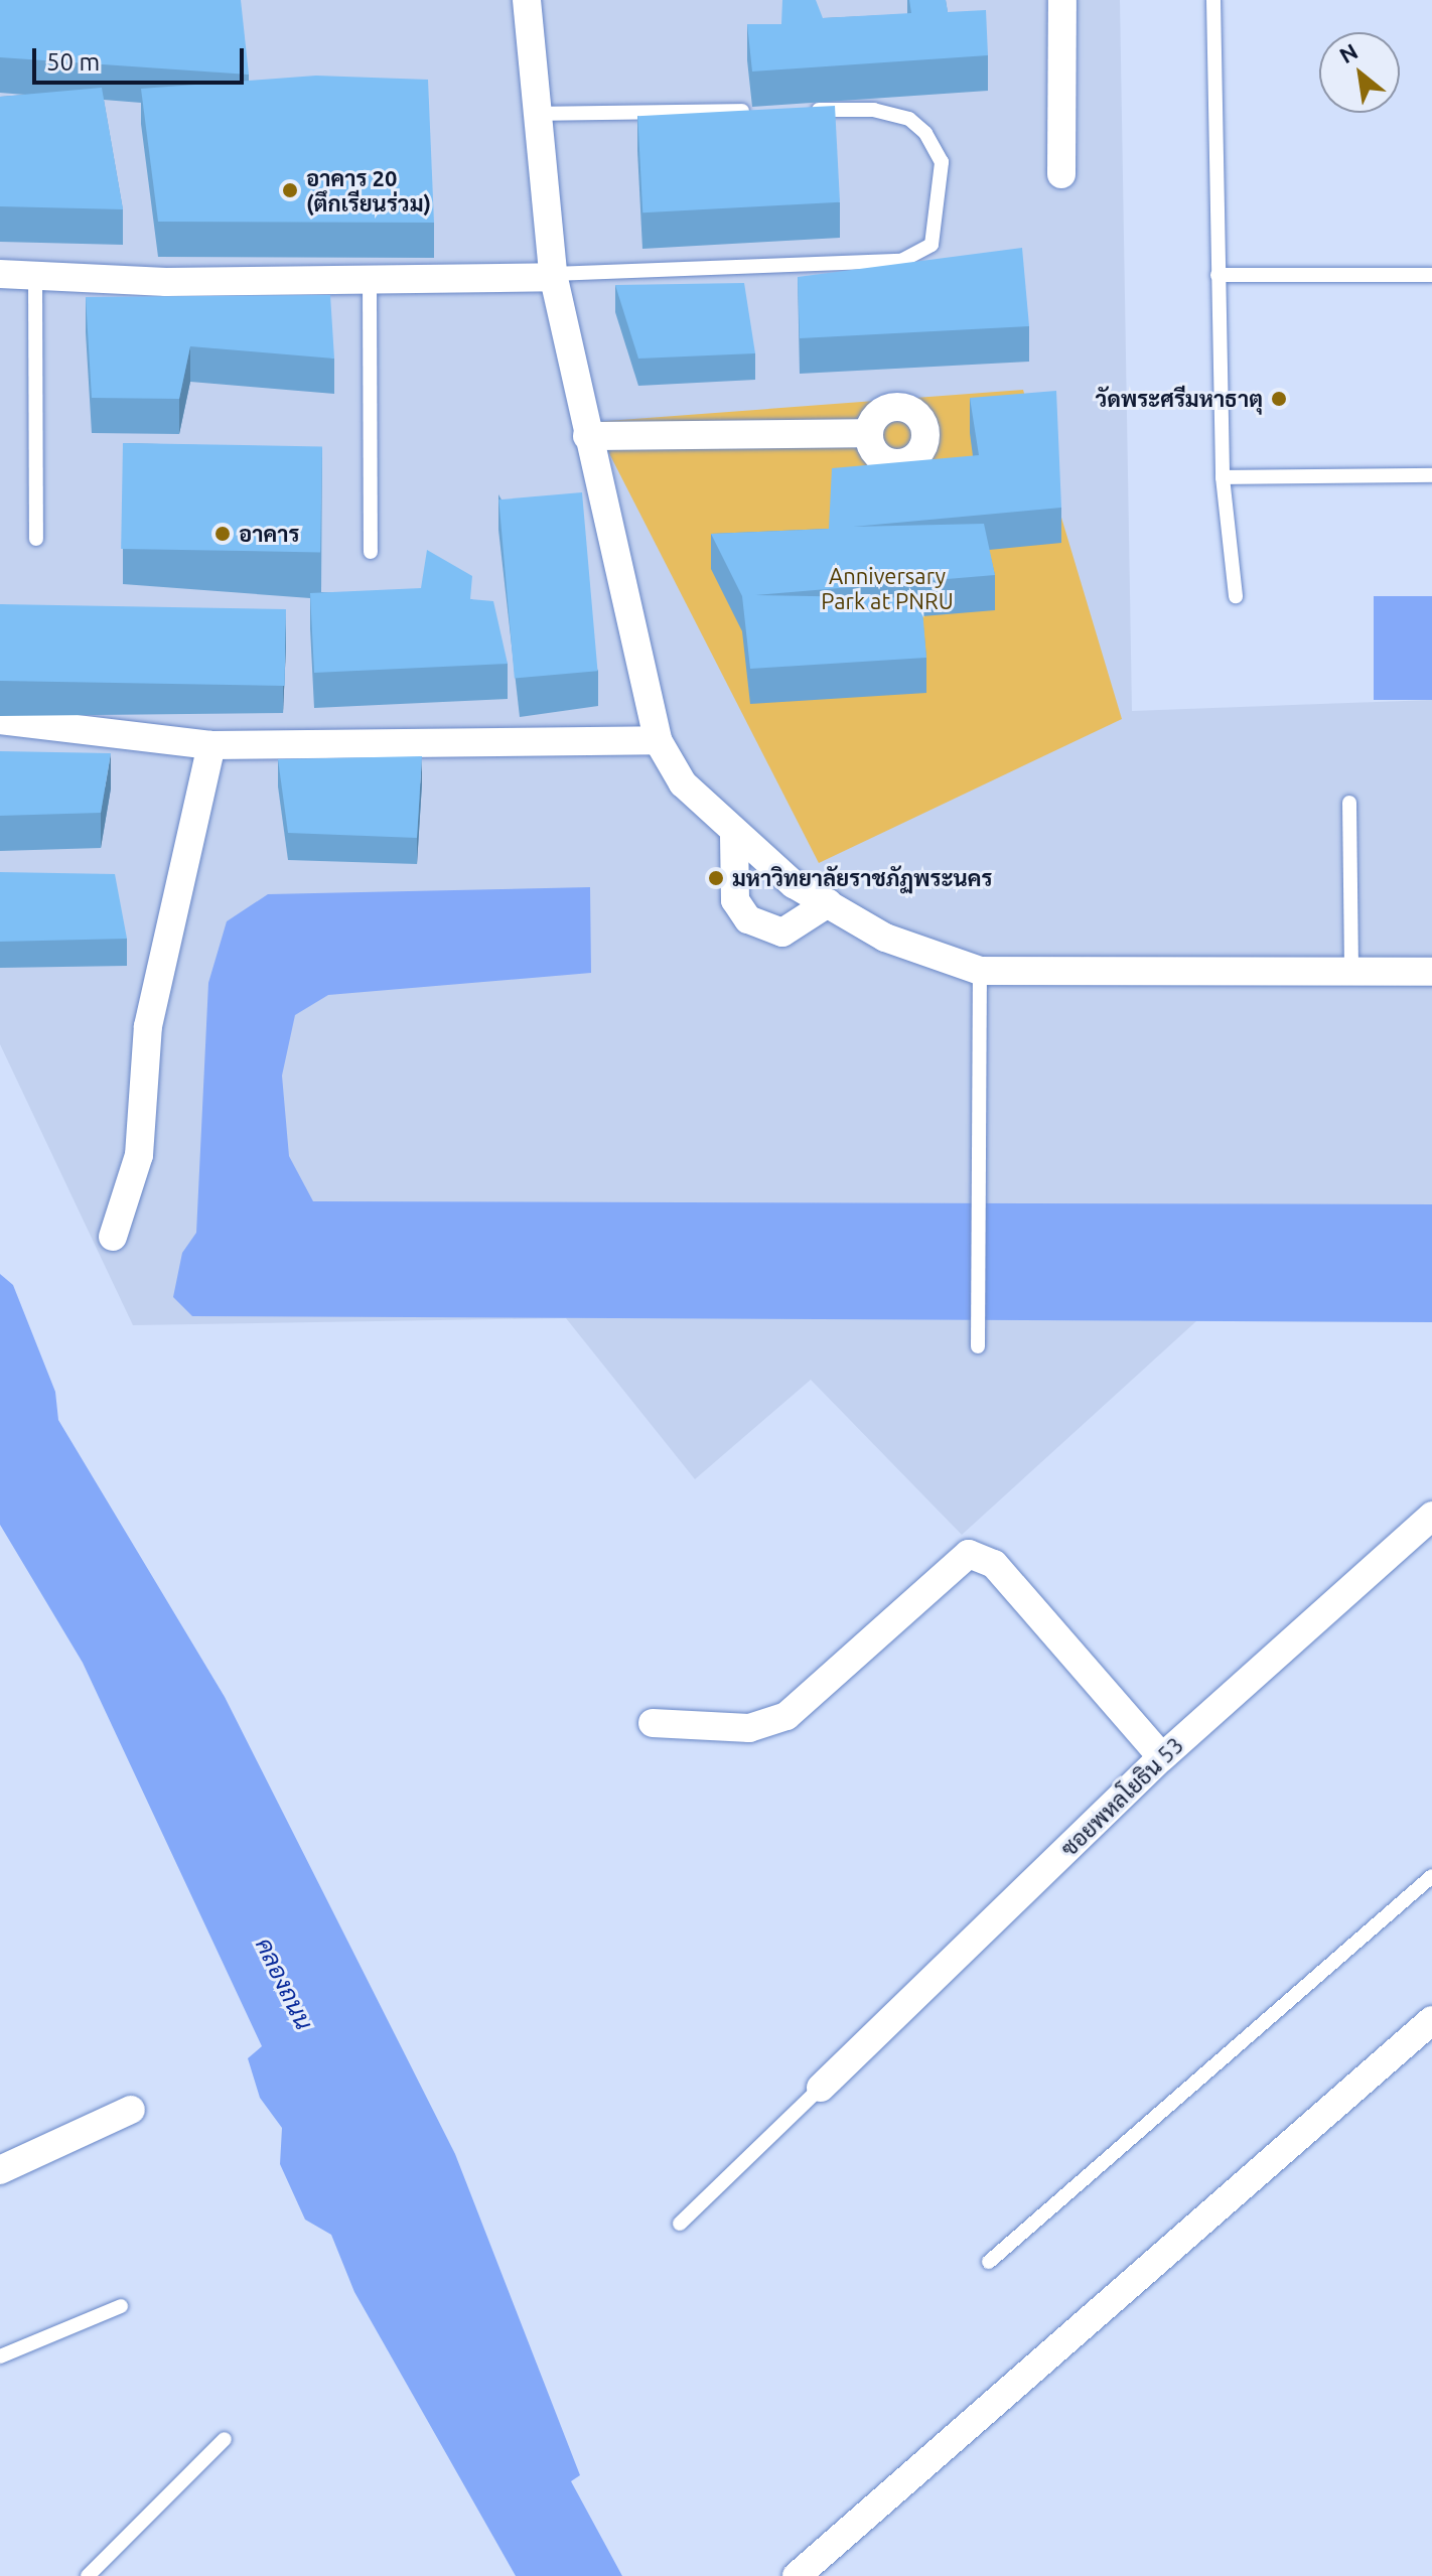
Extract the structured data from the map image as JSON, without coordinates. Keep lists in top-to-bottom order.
{
  "streets": {
    "street": ["ซอยพหลโยธิน 53"]
  },
  "water": ["คลองถนน"],
  "parks": ["Anniversary Park at PNRU"],
  "places": [
    "อาคาร 20 (ตึกเรียนร่วม)",
    "วัดพระศรีมหาธาตุ",
    "อาคาร",
    "มหาวิทยาลัยราชภัฏพระนคร"
  ],
  "scale_bar": "50 m",
  "north": "top left"
}
